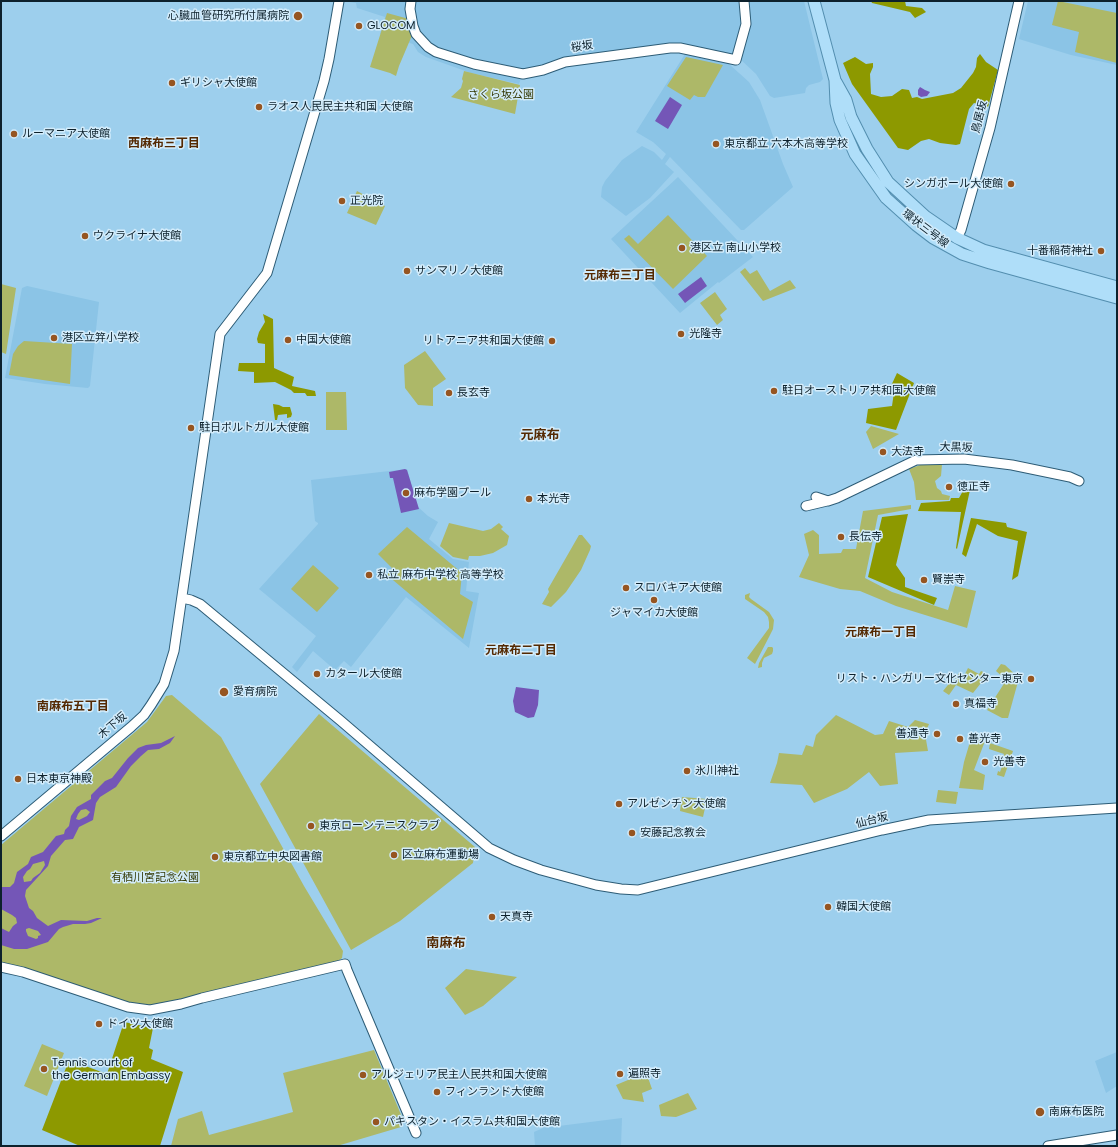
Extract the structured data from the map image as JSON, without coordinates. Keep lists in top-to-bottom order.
{
  "streets": {
    "main road": ["環状三号線"],
    "street": [
      "桜坂",
      "鳥居坂",
      "大黒坂",
      "木下坂",
      "仙台坂"
    ]
  },
  "crossings": [
    ["鳥居坂", "環状三号線"],
    ["木下坂", "仙台坂"]
  ],
  "districts": [
    "西麻布三丁目",
    "元麻布三丁目",
    "元麻布",
    "元麻布一丁目",
    "元麻布二丁目",
    "南麻布五丁目",
    "南麻布"
  ],
  "parks": ["さくら坂公園", "有栖川宮記念公園"],
  "places": [
    "心臓血管研究所付属病院",
    "GLOCOM",
    "ギリシャ大使館",
    "ラオス人民民主共和国 大使館",
    "ルーマニア大使館",
    "東京都立 六本木高等学校",
    "シンガポール大使館",
    "正光院",
    "ウクライナ大使館",
    "港区立 南山小学校",
    "十番稲荷神社",
    "サンマリノ大使館",
    "光隆寺",
    "港区立笄小学校",
    "中国大使館",
    "リトアニア共和国大使館",
    "駐日オーストリア共和国大使館",
    "長玄寺",
    "駐日ポルトガル大使館",
    "大法寺",
    "徳正寺",
    "麻布学園プール",
    "本光寺",
    "長伝寺",
    "私立 麻布中学校 高等学校",
    "賢崇寺",
    "スロバキア大使館",
    "ジャマイカ大使館",
    "カタール大使館",
    "リスト・ハンガリー文化センター東京",
    "愛育病院",
    "真福寺",
    "善通寺",
    "善光寺",
    "光善寺",
    "氷川神社",
    "日本東京神殿",
    "アルゼンチン大使館",
    "東京ローンテニスクラブ",
    "安藤記念教会",
    "区立麻布運動場",
    "東京都立中央図書館",
    "韓国大使館",
    "天真寺",
    "ドイツ大使館",
    "Tennis court of the German Embassy",
    "遍照寺",
    "アルジェリア民主人民共和国大使館",
    "フィンランド大使館",
    "南麻布医院",
    "パキスタン・イスラム共和国大使館"
  ]
}
